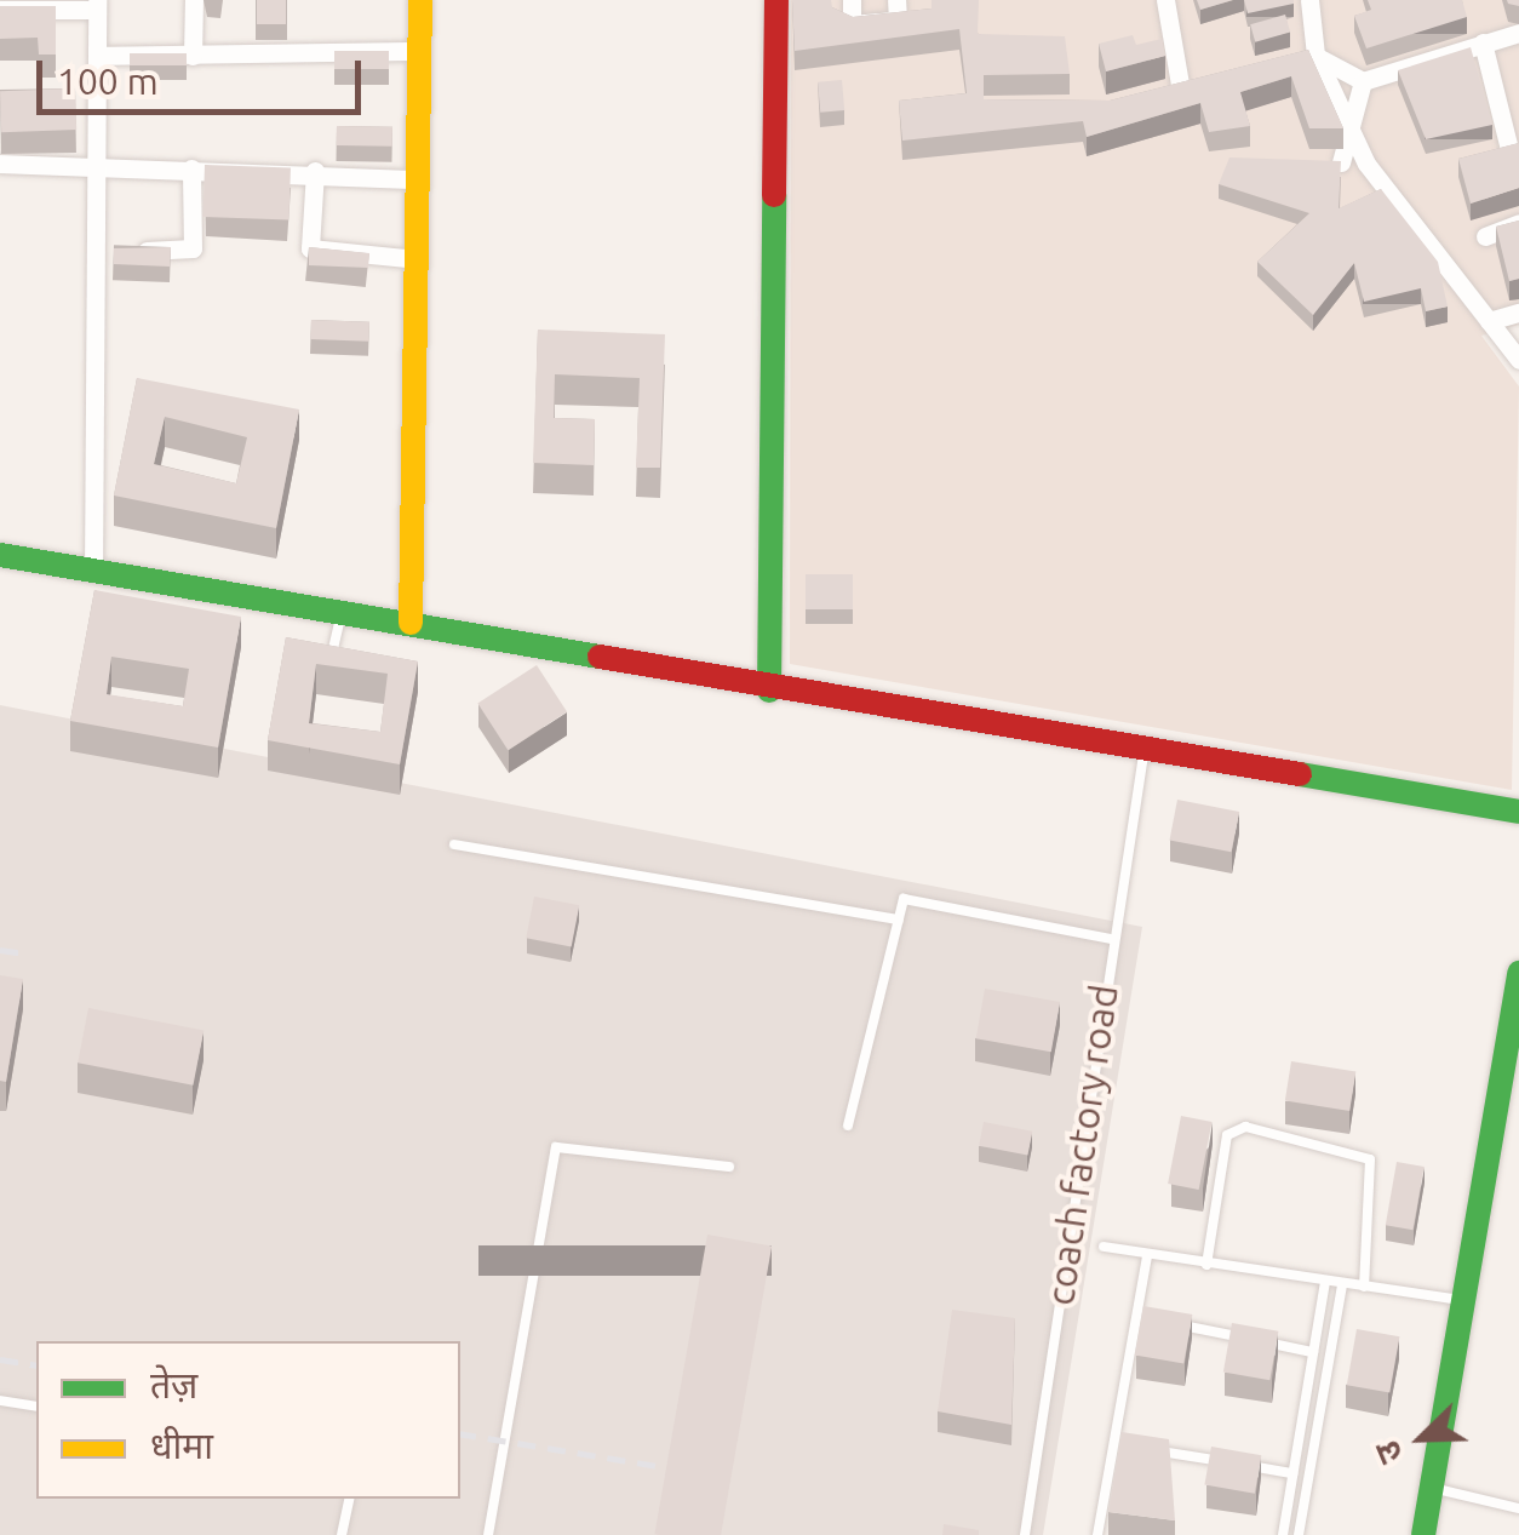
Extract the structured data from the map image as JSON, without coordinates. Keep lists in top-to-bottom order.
{
  "streets": {
    "lane": ["coach factory road"]
  },
  "legend": ["तेज़", "धीमा"],
  "scale_bar": "100 m",
  "north": "bottom left"
}
